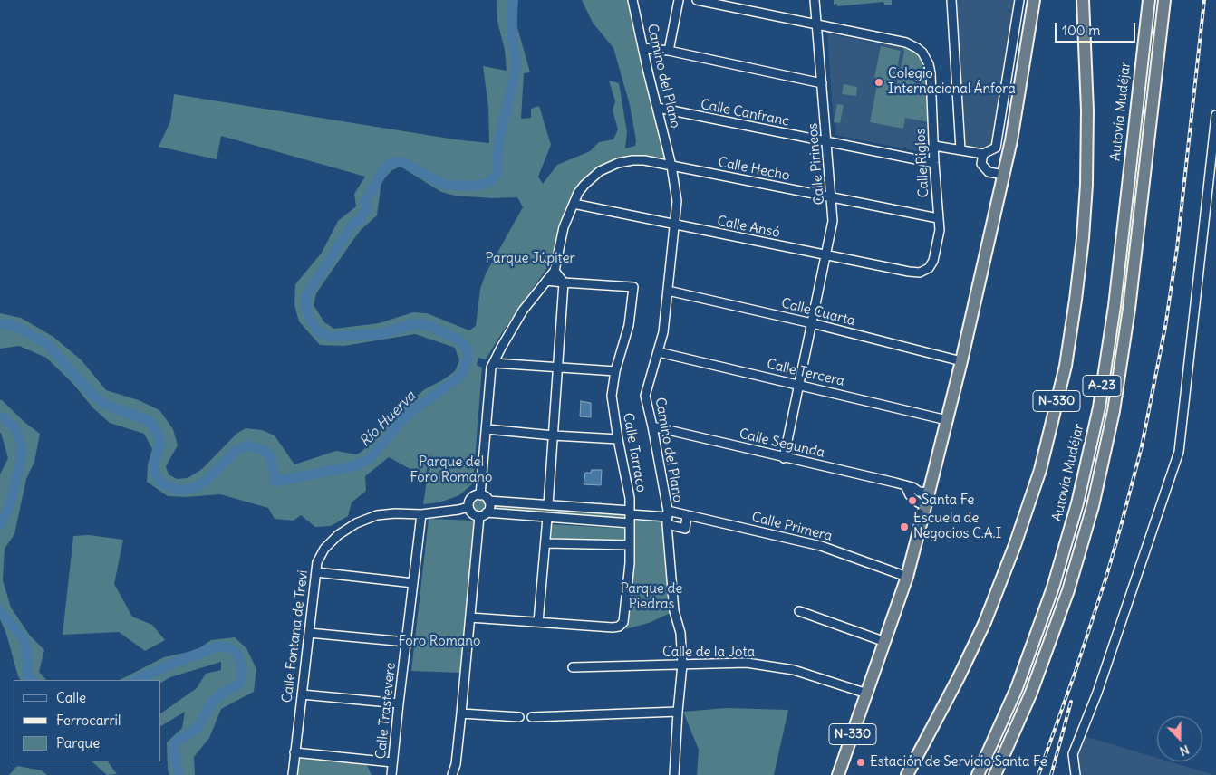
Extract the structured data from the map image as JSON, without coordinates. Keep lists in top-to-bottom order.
{
  "streets": {
    "highway": ["Autovía Mudéjar", "A-23", "N-330"],
    "street": [
      "Camino del Plano",
      "Calle Canfranc",
      "Calle Riglos",
      "Calle Pirineos",
      "Calle Hecho",
      "Calle Ansó",
      "Calle Cuarta",
      "Calle Tercera",
      "Calle Segunda",
      "Calle Tarraco",
      "Calle Primera",
      "Calle Fontana de Trevi",
      "Calle de la Jota",
      "Calle Trastevere"
    ]
  },
  "crossings": [
    ["Camino del Plano", "Calle Canfranc"],
    ["Camino del Plano", "Calle Hecho"],
    ["Camino del Plano", "Calle Ansó"],
    ["Camino del Plano", "Calle Cuarta"],
    ["Camino del Plano", "Calle Tercera"],
    ["Camino del Plano", "Calle Segunda"],
    ["Camino del Plano", "Calle Primera"],
    ["Camino del Plano", "Calle de la Jota"],
    ["Calle Canfranc", "Calle Riglos"],
    ["Calle Canfranc", "Calle Pirineos"],
    ["Calle Riglos", "Calle Pirineos"],
    ["Calle Riglos", "Calle Hecho"],
    ["Calle Riglos", "Calle Ansó"],
    ["Calle Pirineos", "Calle Hecho"],
    ["Calle Pirineos", "Calle Ansó"],
    ["Calle Pirineos", "Calle Cuarta"],
    ["Calle Pirineos", "Calle Tercera"],
    ["Calle Pirineos", "Calle Segunda"],
    ["Calle Hecho", "Calle Ansó"],
    ["Calle Cuarta", "N-330"],
    ["Calle Tercera", "N-330"],
    ["N-330", "Calle Segunda"],
    ["N-330", "Calle Primera"],
    ["N-330", "Calle de la Jota"],
    ["Calle Fontana de Trevi", "Calle Trastevere"]
  ],
  "water": ["Río Huerva"],
  "parks": [
    "Parque Júpiter",
    "Parque del Foro Romano",
    "Parque de Piedras",
    "Foro Romano"
  ],
  "places": [
    "Colegio Internacional Ánfora",
    "Santa Fe",
    "Escuela de Negocios C.A.I",
    "Estación de Servicio Santa Fe"
  ],
  "legend": ["Calle", "Ferrocarril", "Parque"],
  "scale_bar": "100 m",
  "north": "bottom"
}
